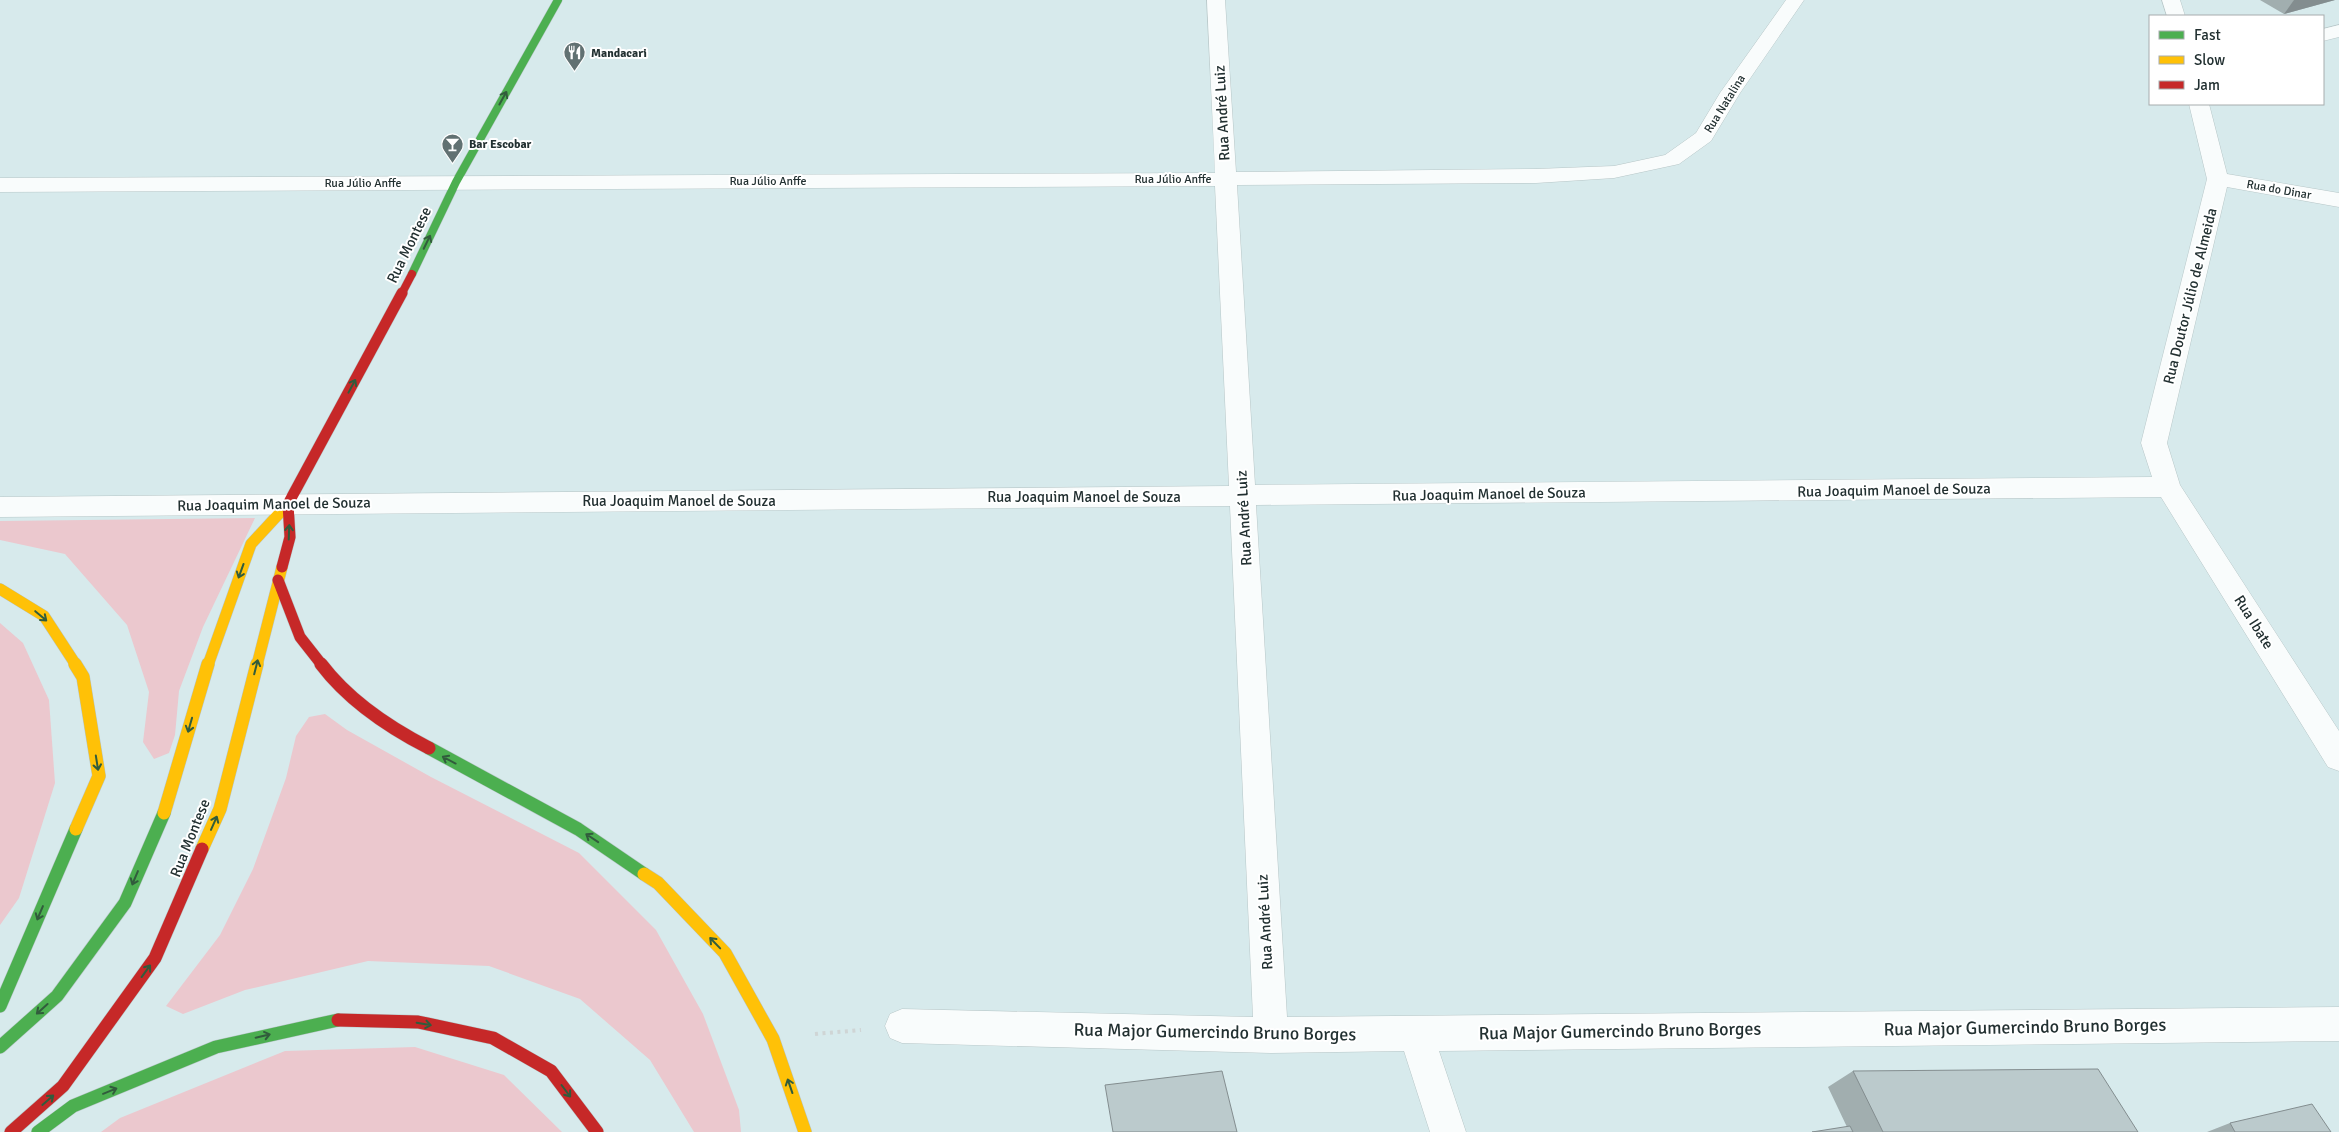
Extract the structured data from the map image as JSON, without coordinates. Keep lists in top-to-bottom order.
{
  "streets": {
    "main road": ["Rua Montese"],
    "street": [
      "Rua Natalina",
      "Rua André Luiz",
      "Rua Júlio Anffe",
      "Rua do Dinar",
      "Rua Doutor Júlio de Almeida",
      "Rua Joaquim Manoel de Souza",
      "Rua Ibate",
      "Rua Major Gumercindo Bruno Borges"
    ]
  },
  "crossings": [
    ["Rua Natalina", "Rua Júlio Anffe"],
    ["Rua André Luiz", "Rua Júlio Anffe"],
    ["Rua André Luiz", "Rua Joaquim Manoel de Souza"],
    ["Rua André Luiz", "Rua Major Gumercindo Bruno Borges"],
    ["Rua Júlio Anffe", "Rua Montese"],
    ["Rua do Dinar", "Rua Doutor Júlio de Almeida"],
    ["Rua Montese", "Rua Joaquim Manoel de Souza"],
    ["Rua Doutor Júlio de Almeida", "Rua Joaquim Manoel de Souza"],
    ["Rua Doutor Júlio de Almeida", "Rua Ibate"],
    ["Rua Joaquim Manoel de Souza", "Rua Ibate"]
  ],
  "places": {
    "restaurant": ["Mandacari"],
    "bar": ["Bar Escobar"]
  },
  "legend": ["Fast", "Slow", "Jam"]
}
